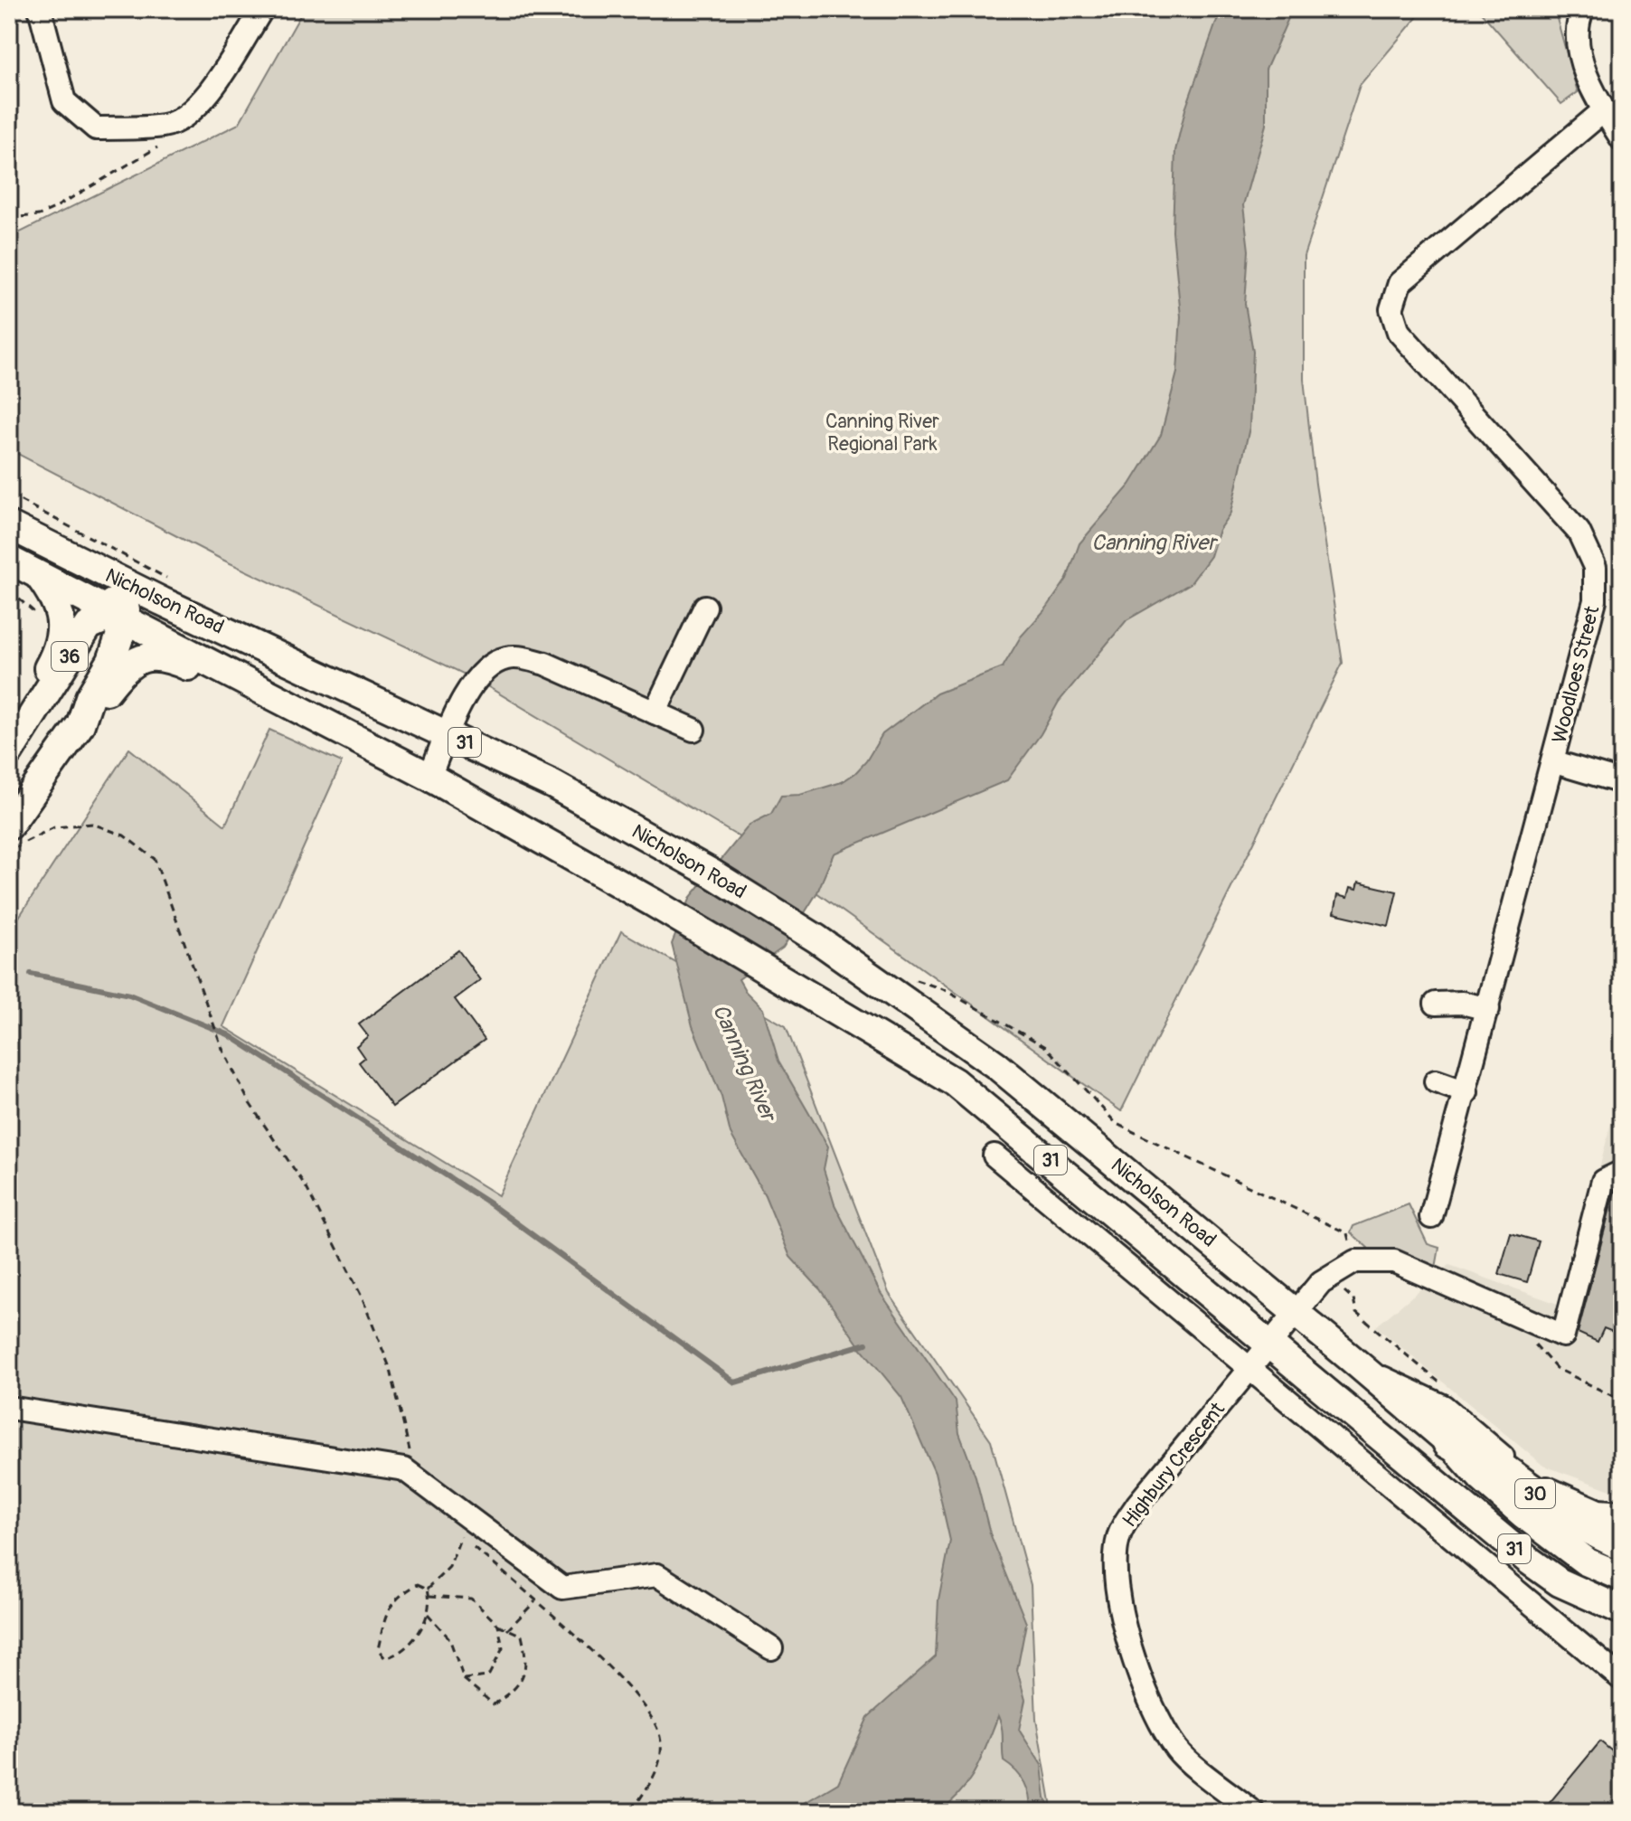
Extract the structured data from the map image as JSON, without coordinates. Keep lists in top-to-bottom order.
{
  "streets": {
    "highway": ["30"],
    "main road": ["Nicholson Road", "36", "31"],
    "street": ["Woodloes Street", "Highbury Crescent"]
  },
  "crossings": [
    ["Nicholson Road", "36"],
    ["Nicholson Road", "Highbury Crescent"],
    ["Nicholson Road", "30"]
  ],
  "water": ["Canning River"],
  "parks": ["Canning River Regional Park"]
}
